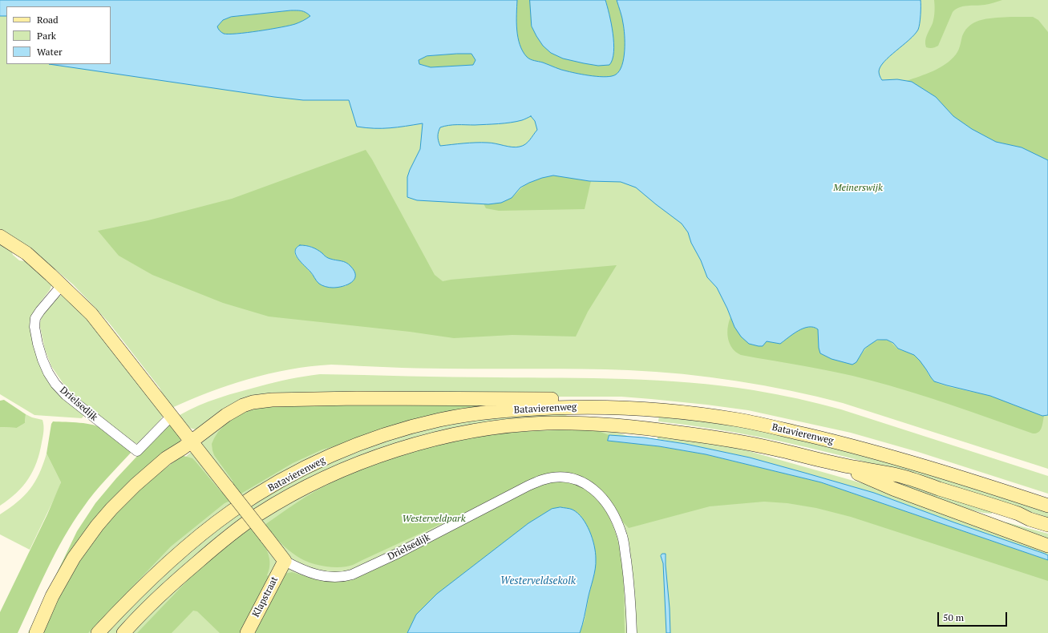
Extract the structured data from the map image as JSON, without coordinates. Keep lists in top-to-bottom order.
{
  "streets": {
    "main road": ["Drielsedijk", "Batavierenweg", "Klapstraat"]
  },
  "crossings": [
    ["Drielsedijk", "Klapstraat"]
  ],
  "water": ["Westerveldsekolk"],
  "parks": ["Meinerswijk", "Westerveldpark"],
  "legend": ["Road", "Park", "Water"],
  "scale_bar": "50 m"
}
